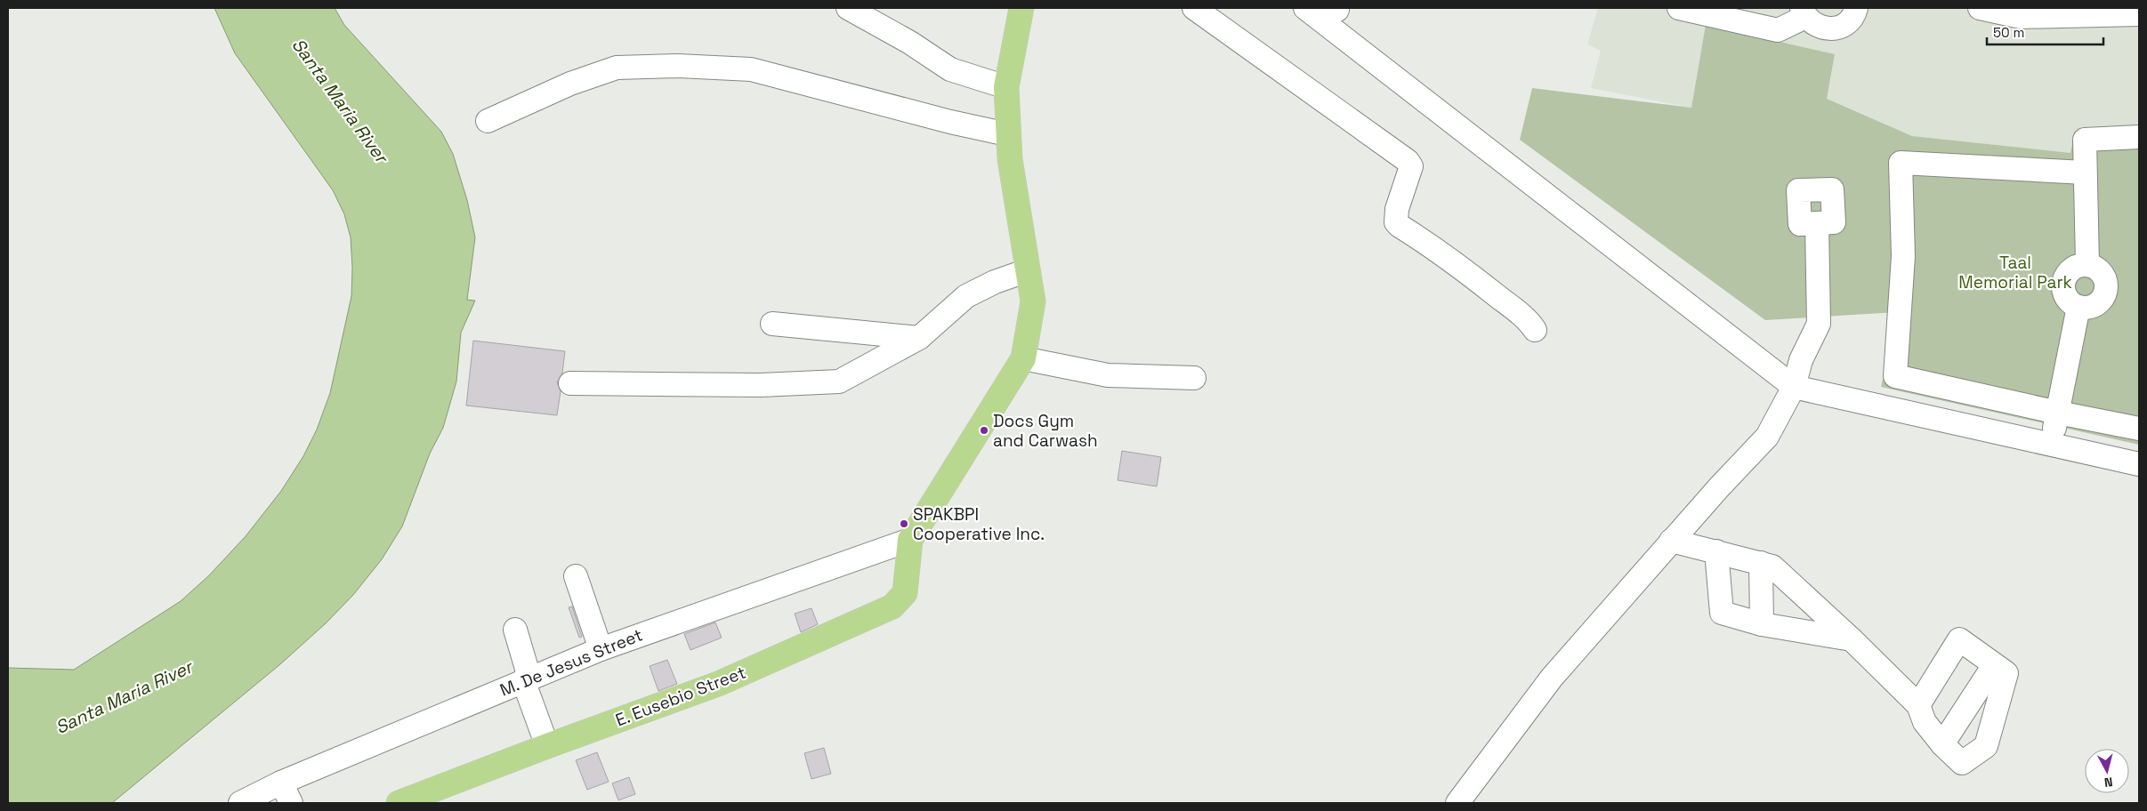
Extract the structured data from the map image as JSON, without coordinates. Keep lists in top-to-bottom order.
{
  "streets": {
    "main road": ["E. Eusebio Street"],
    "street": ["M. De Jesus Street"]
  },
  "crossings": [
    ["M. De Jesus Street", "E. Eusebio Street"]
  ],
  "water": ["Santa Maria River"],
  "parks": ["Taal Memorial Park"],
  "places": ["Docs Gym and Carwash", "SPAKBPI Cooperative Inc."],
  "scale_bar": "50 m",
  "north": "bottom"
}
